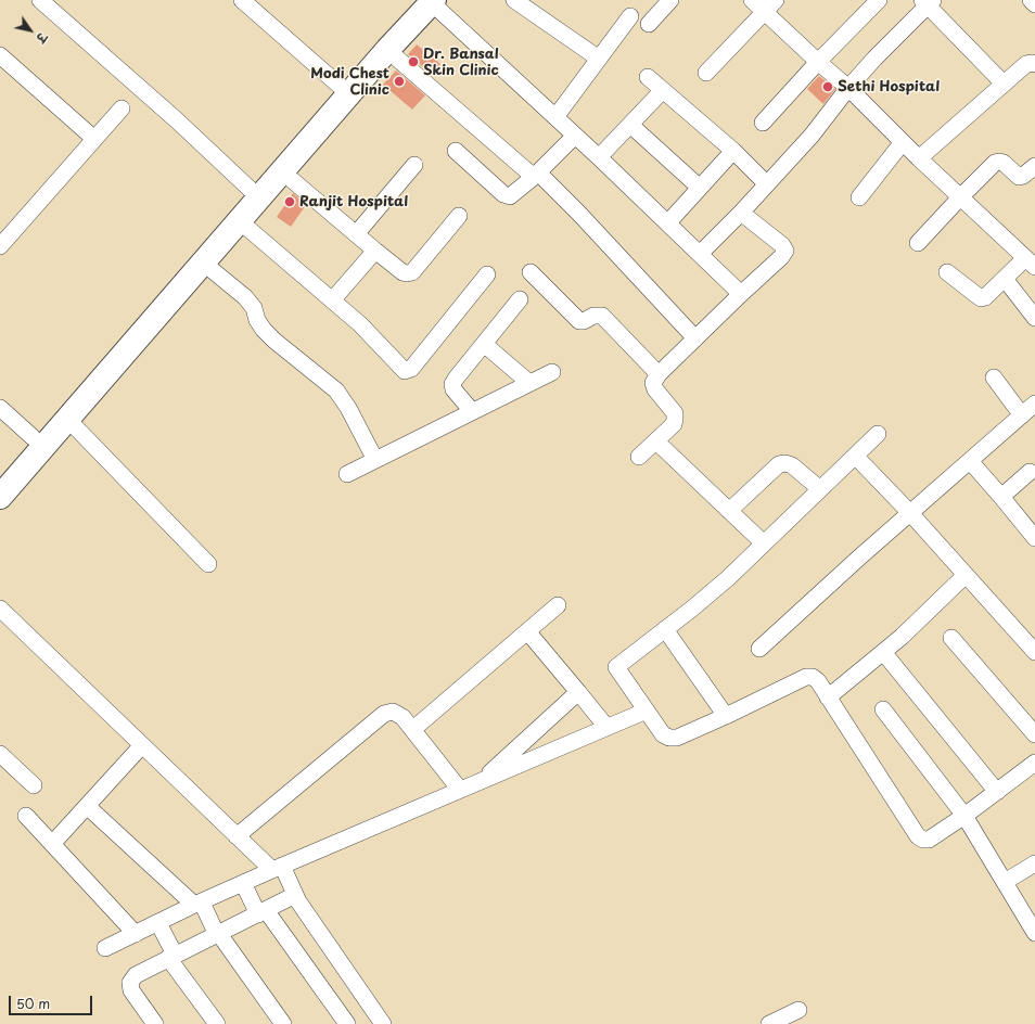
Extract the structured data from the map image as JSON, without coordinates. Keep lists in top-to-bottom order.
{
  "places": [
    "Dr. Bansal Skin Clinic",
    "Modi Chest Clinic",
    "Sethi Hospital",
    "Ranjit Hospital"
  ],
  "scale_bar": "50 m",
  "north": "bottom right"
}
